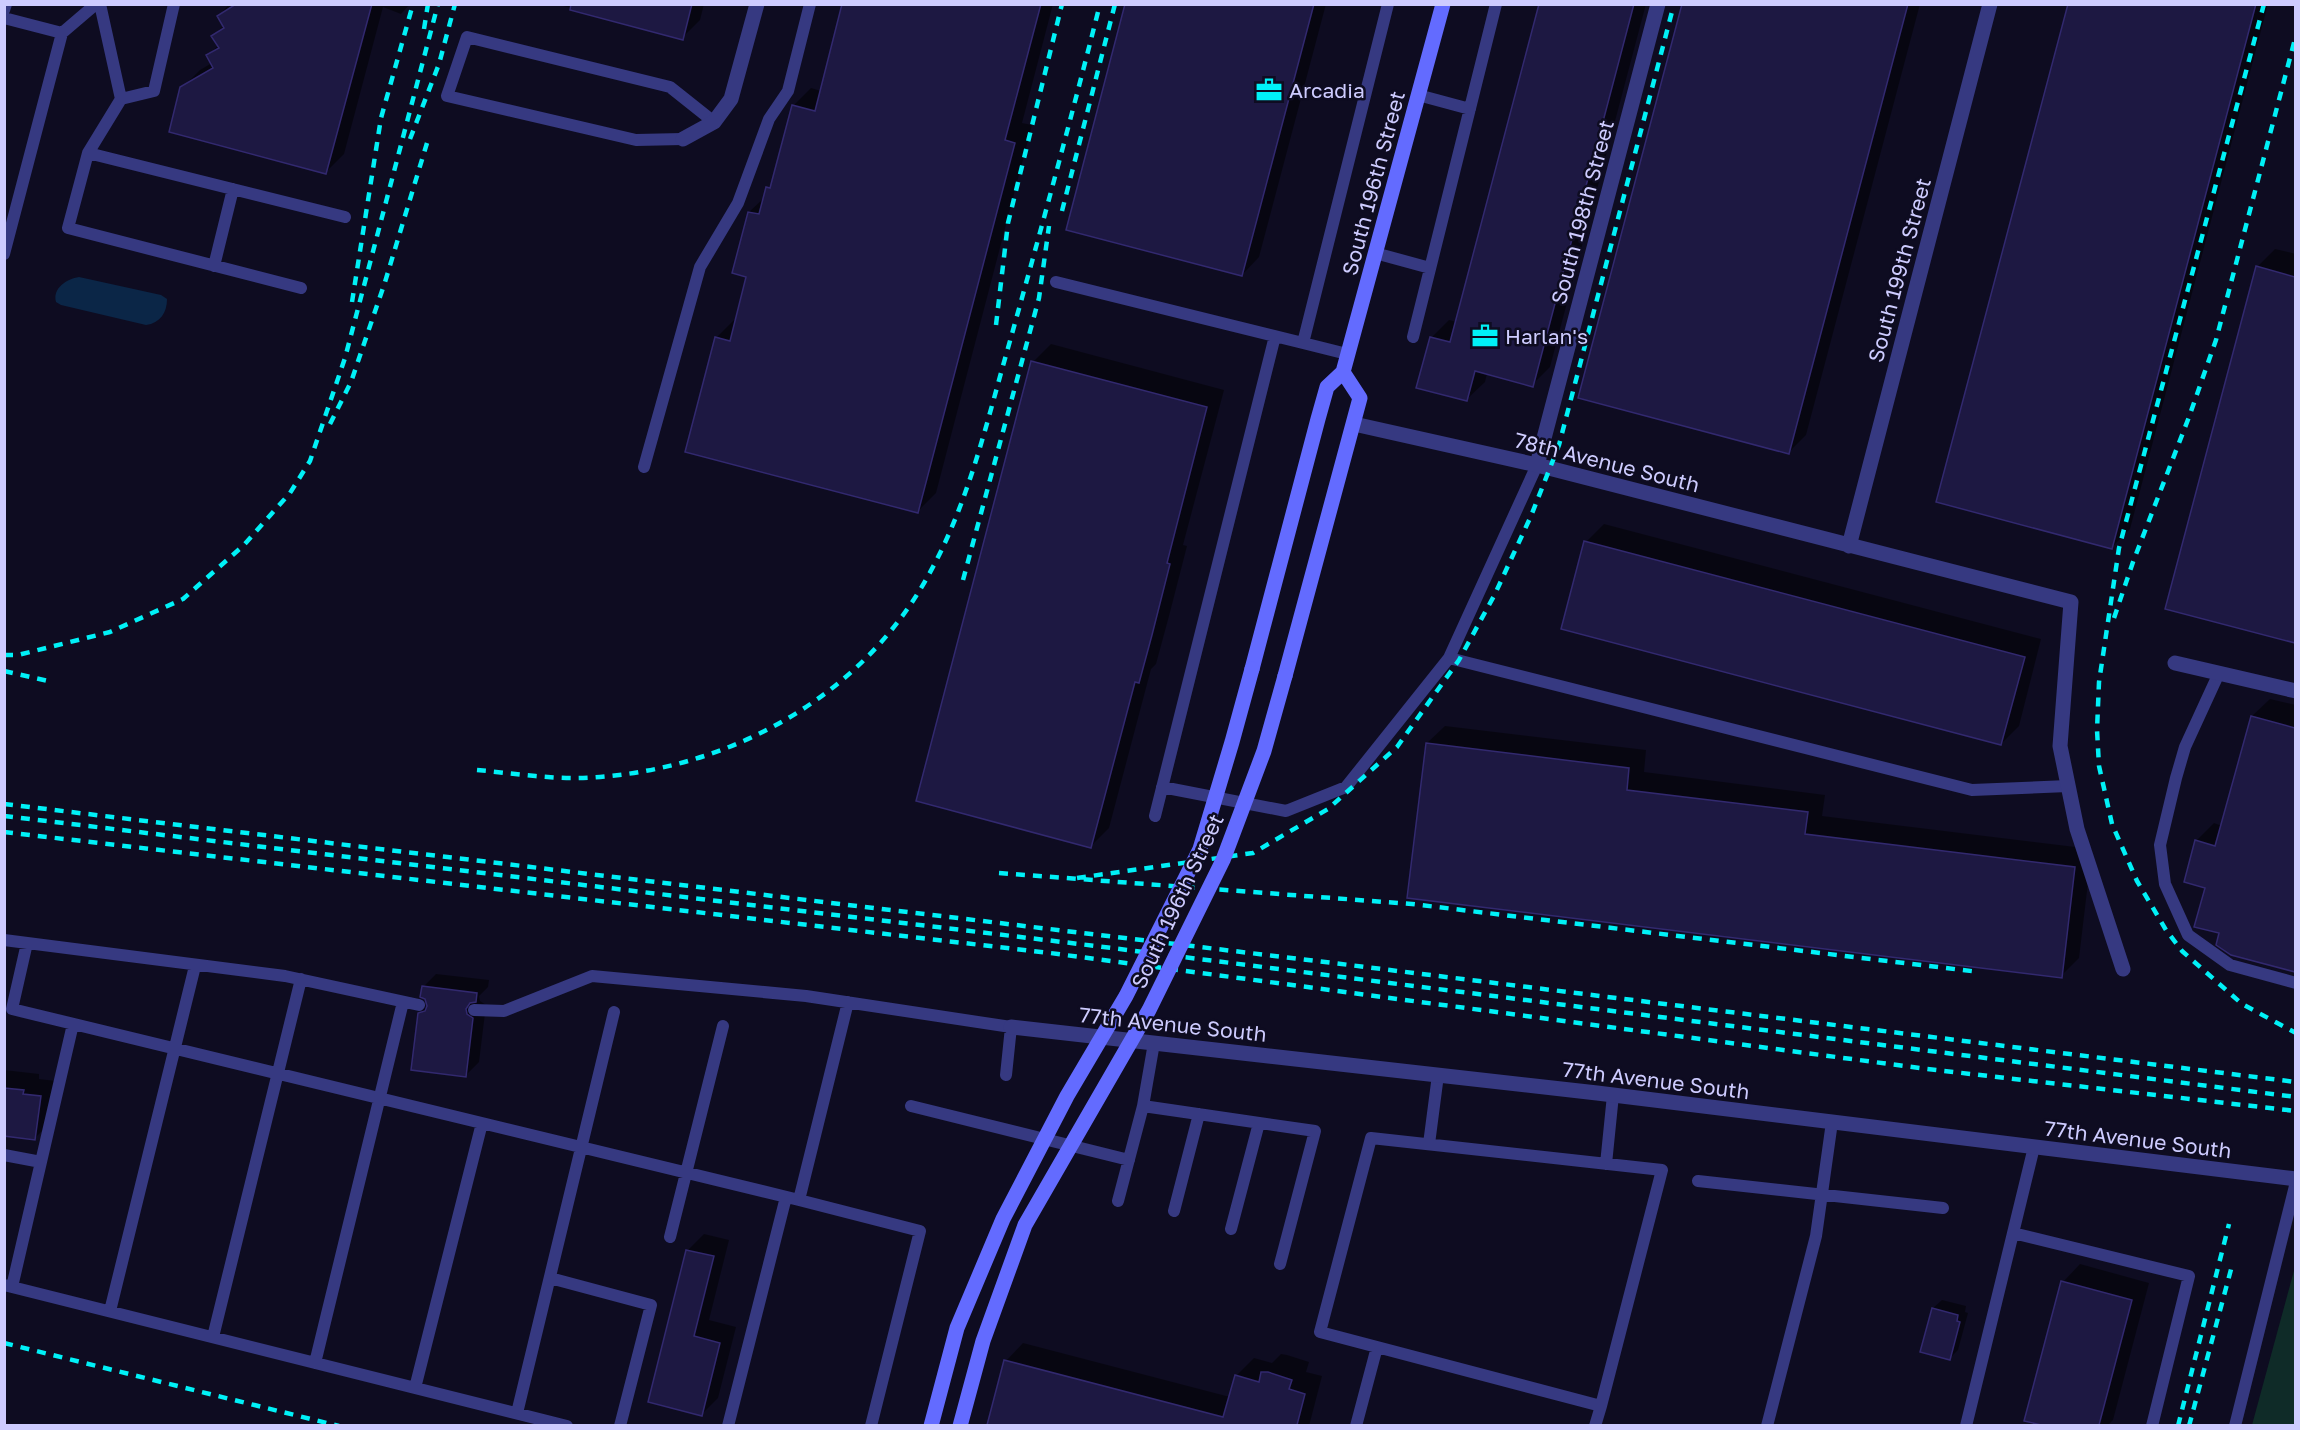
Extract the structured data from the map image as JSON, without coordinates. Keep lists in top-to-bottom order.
{
  "streets": {
    "main road": ["South 196th Street"],
    "street": [
      "South 198th Street",
      "South 199th Street",
      "78th Avenue South",
      "77th Avenue South"
    ]
  },
  "crossings": [
    ["South 196th Street", "78th Avenue South"],
    ["South 198th Street", "78th Avenue South"],
    ["South 199th Street", "78th Avenue South"]
  ],
  "places": {
    "office": ["Arcadia", "Harlan's"]
  }
}
